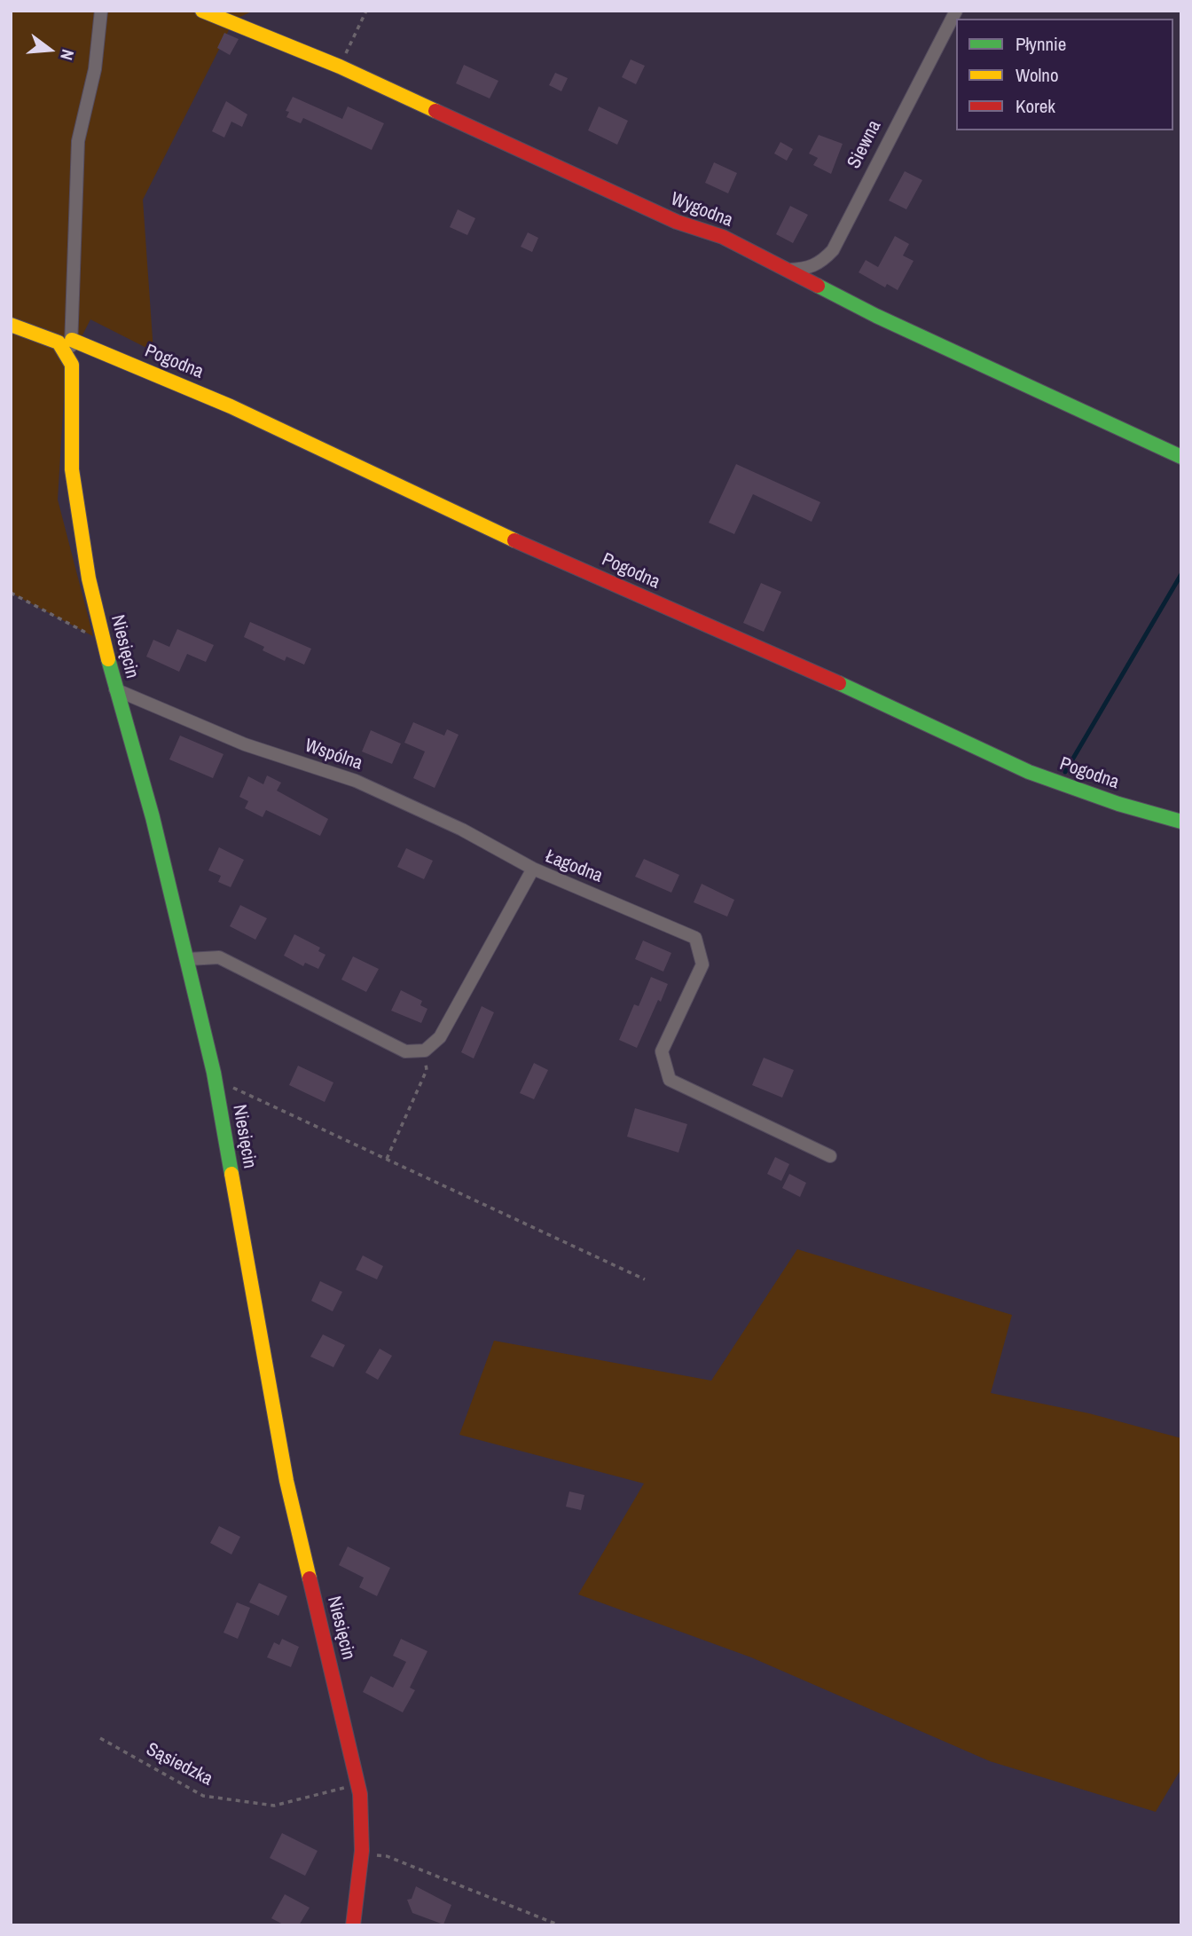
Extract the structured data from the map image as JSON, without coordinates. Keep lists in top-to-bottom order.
{
  "streets": {
    "street": [
      "Siewna",
      "Wygodna",
      "Pogodna",
      "Niesięcin",
      "Wspólna",
      "Łagodna"
    ],
    "path": ["Sąsiedzka"]
  },
  "crossings": [
    ["Siewna", "Wygodna"],
    ["Niesięcin", "Wspólna"],
    ["Niesięcin", "Sąsiedzka"],
    ["Wspólna", "Łagodna"]
  ],
  "legend": ["Płynnie", "Wolno", "Korek"],
  "north": "right"
}
